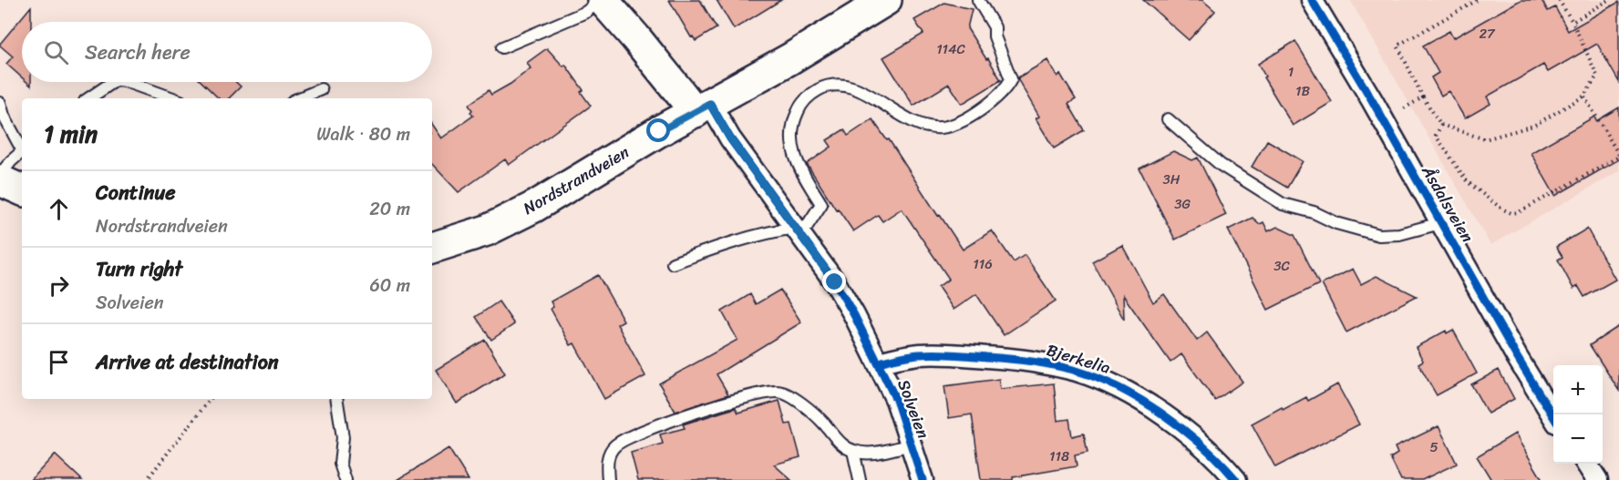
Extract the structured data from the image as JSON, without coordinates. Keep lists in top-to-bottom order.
{
  "streets": {
    "main road": ["Nordstrandveien", "Solveien"],
    "street": ["Åsdalsveien", "Bjerkelia"]
  },
  "crossings": [
    ["Nordstrandveien", "Solveien"],
    ["Bjerkelia", "Solveien"]
  ],
  "house_numbers": [
    "27",
    "114C",
    "1",
    "1B",
    "3H",
    "3G",
    "116",
    "3C",
    "5",
    "118"
  ],
  "page": {
    "search": "Search here",
    "heading": ["1 min", "Walk · 80 m"],
    "list": [
      ["Continue", "Nordstrandveien", "20 m"],
      ["Turn right", "Solveien", "60 m"],
      "Arrive at destination"
    ],
    "map_buttons": ["+", "−"]
  }
}
